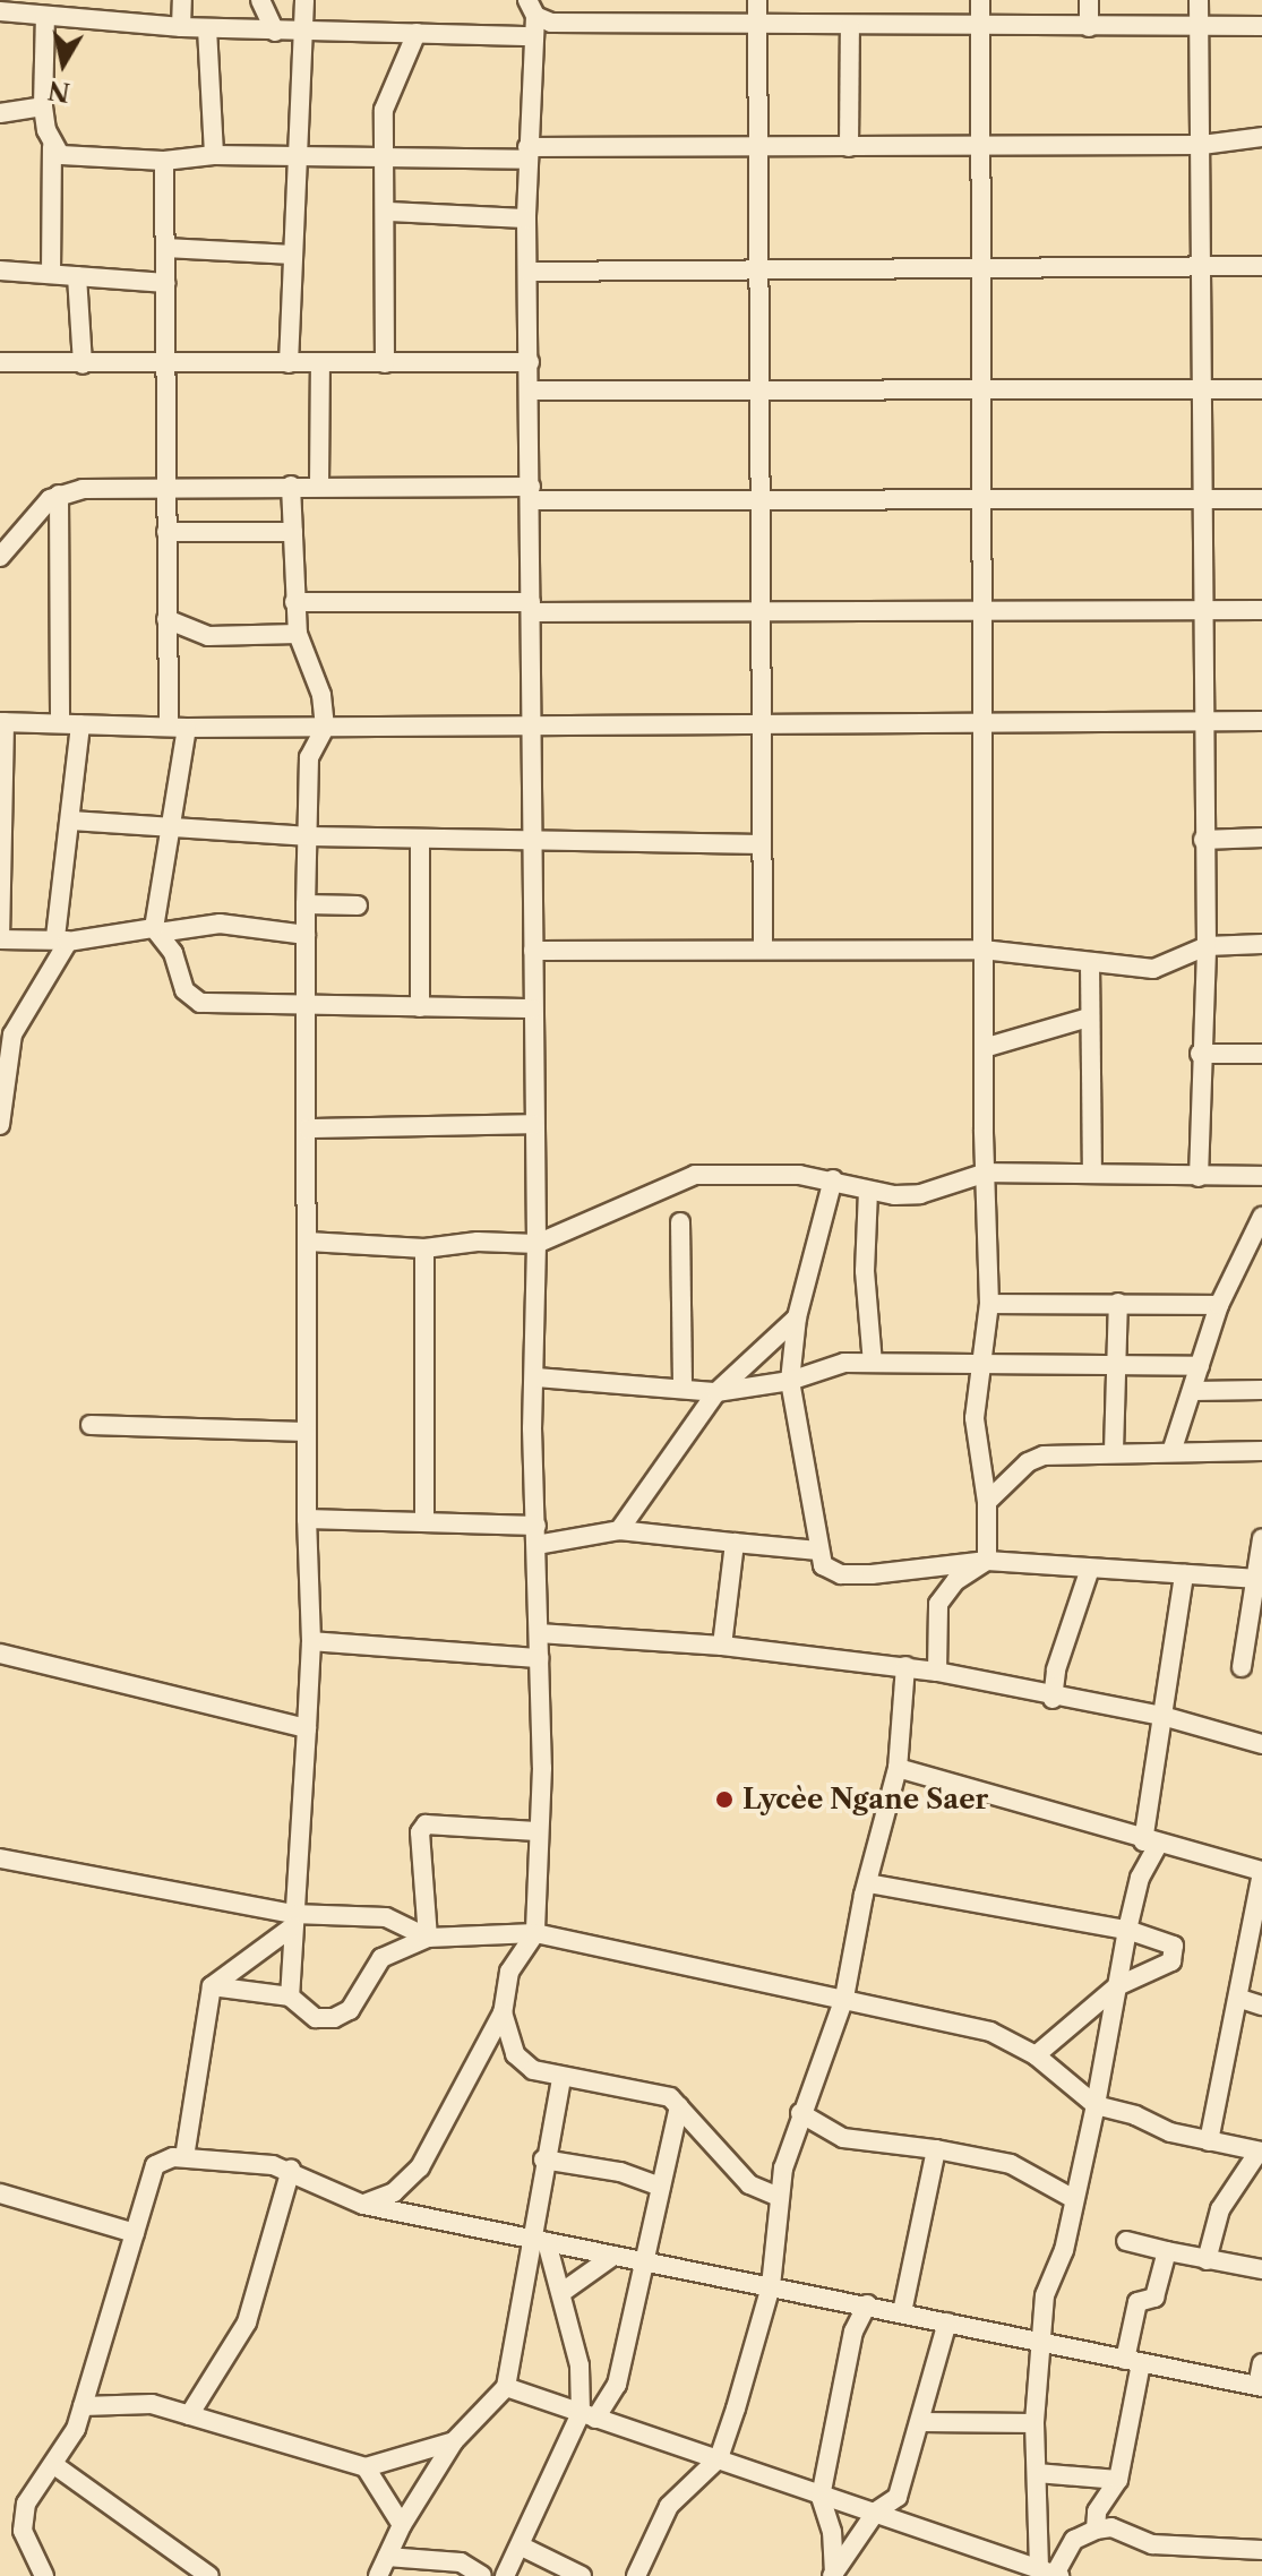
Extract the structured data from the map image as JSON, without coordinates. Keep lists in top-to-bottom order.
{
  "places": ["Lycèe Ngane Saer"],
  "north": "bottom"
}
